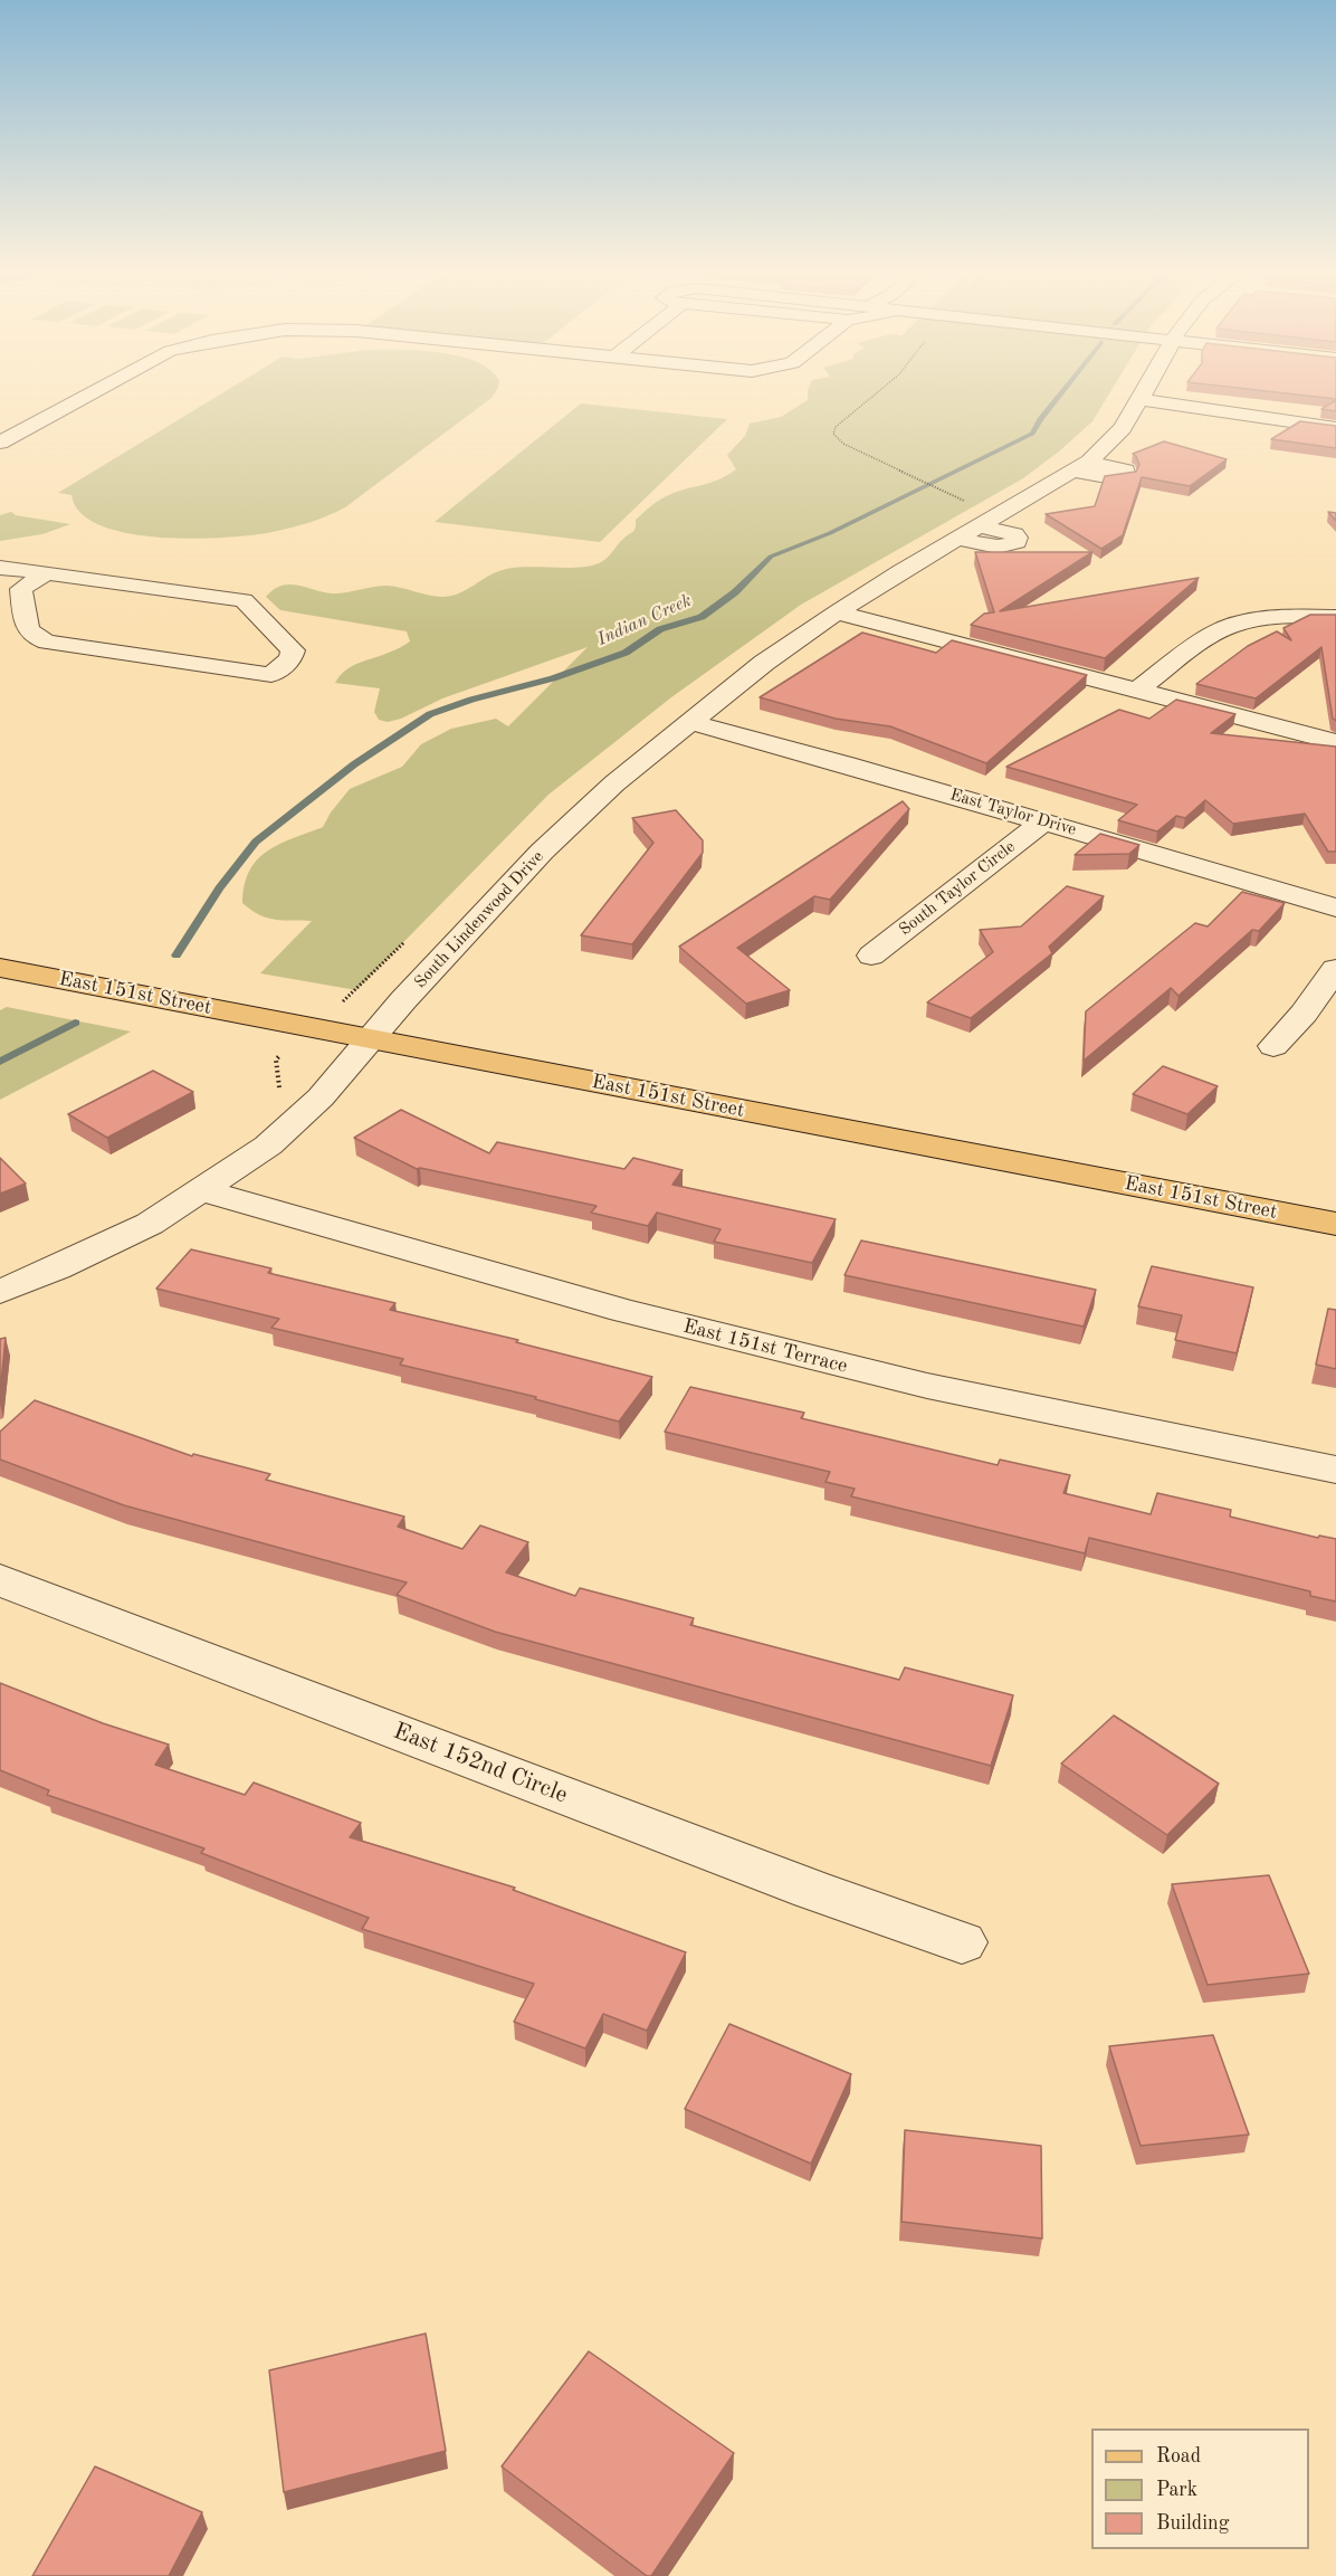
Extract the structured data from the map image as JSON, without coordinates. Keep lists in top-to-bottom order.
{
  "streets": {
    "main road": ["East 151st Street"],
    "street": [
      "East Taylor Drive",
      "South Taylor Circle",
      "South Lindenwood Drive",
      "East 151st Terrace",
      "East 152nd Circle"
    ]
  },
  "crossings": [
    ["East Taylor Drive", "South Taylor Circle"],
    ["East Taylor Drive", "South Lindenwood Drive"],
    ["South Lindenwood Drive", "East 151st Street"],
    ["South Lindenwood Drive", "East 151st Terrace"]
  ],
  "water": ["Indian Creek"],
  "legend": ["Road", "Park", "Building"]
}
